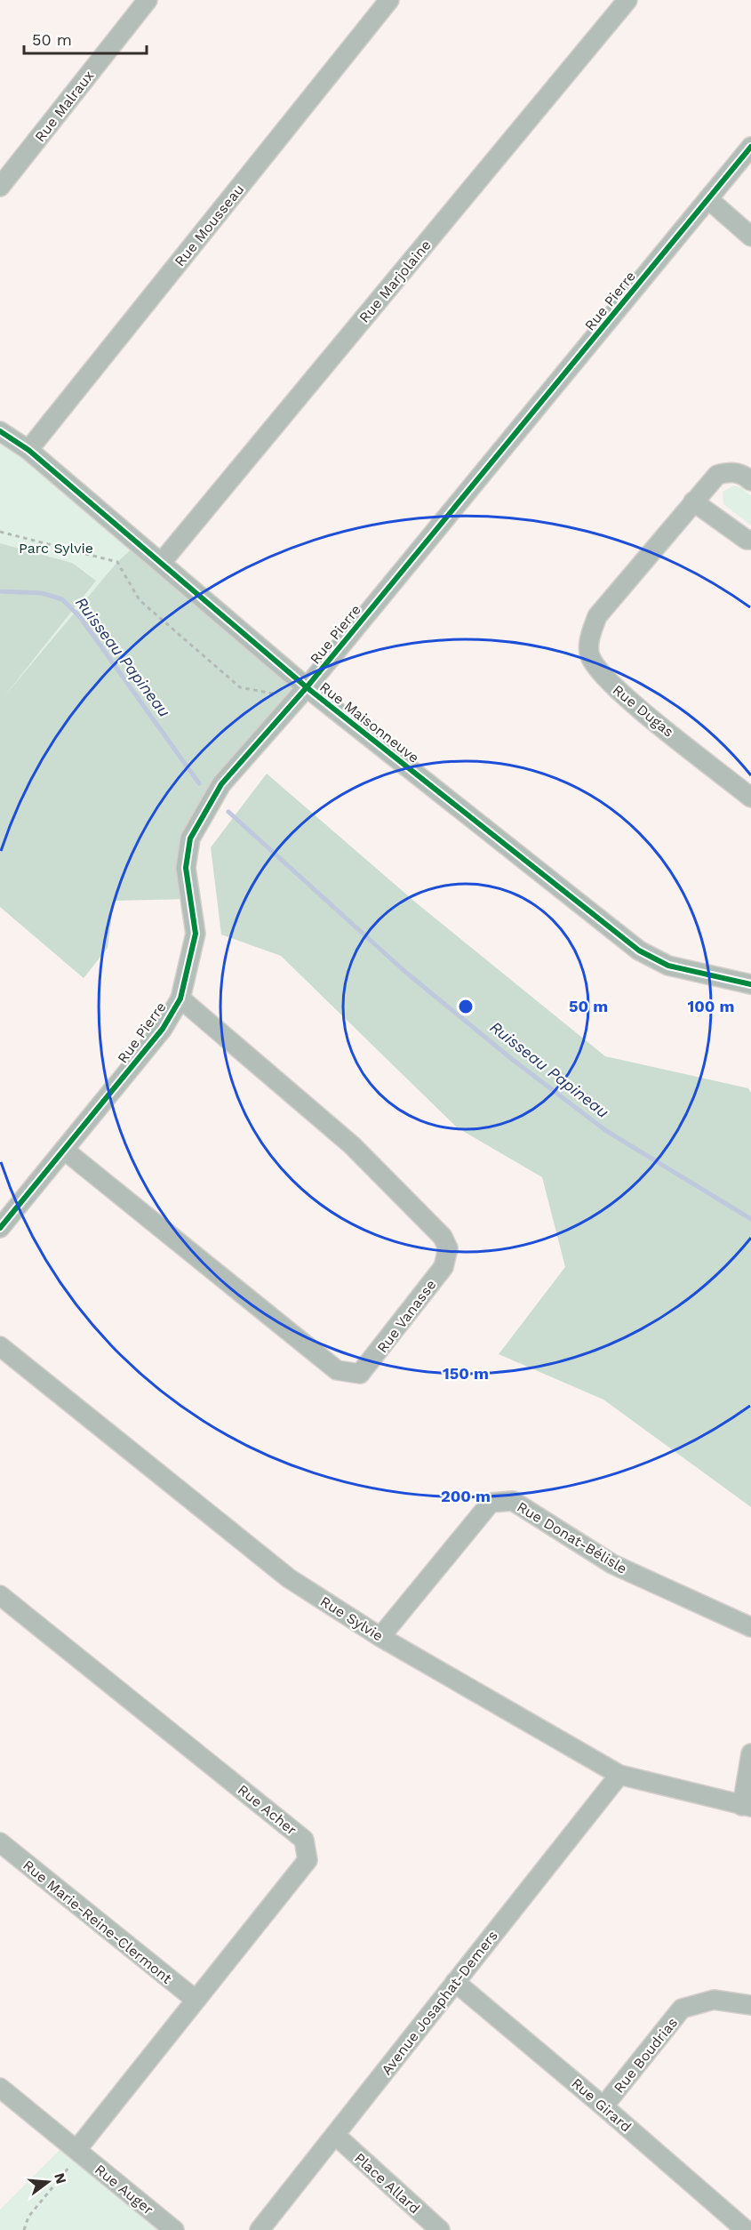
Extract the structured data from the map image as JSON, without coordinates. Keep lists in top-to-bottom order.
{
  "streets": {
    "street": [
      "Rue Malraux",
      "Rue Mousseau",
      "Rue Marjolaine",
      "Rue Pierre",
      "Rue Dugas",
      "Rue Maisonneuve",
      "Rue Vanasse",
      "Rue Donat-Bélisle",
      "Rue Sylvie",
      "Rue Acher",
      "Rue Marie-Reine-Clermont",
      "Avenue Josaphat-Demers",
      "Rue Boudrias",
      "Rue Girard",
      "Place Allard",
      "Rue Auger"
    ]
  },
  "crossings": [
    ["Rue Mousseau", "Rue Maisonneuve"],
    ["Rue Marjolaine", "Rue Maisonneuve"],
    ["Rue Pierre", "Rue Maisonneuve"],
    ["Rue Pierre", "Rue Vanasse"],
    ["Rue Donat-Bélisle", "Rue Sylvie"],
    ["Rue Sylvie", "Avenue Josaphat-Demers"],
    ["Rue Acher", "Rue Marie-Reine-Clermont"],
    ["Rue Acher", "Rue Auger"],
    ["Avenue Josaphat-Demers", "Rue Girard"],
    ["Avenue Josaphat-Demers", "Place Allard"],
    ["Rue Boudrias", "Rue Girard"]
  ],
  "water": ["Ruisseau Papineau"],
  "parks": ["Parc Sylvie"],
  "scale_bar": "50 m",
  "north": "right",
  "rings": [
    "50 m",
    "100 m",
    "150 m",
    "200 m"
  ]
}
